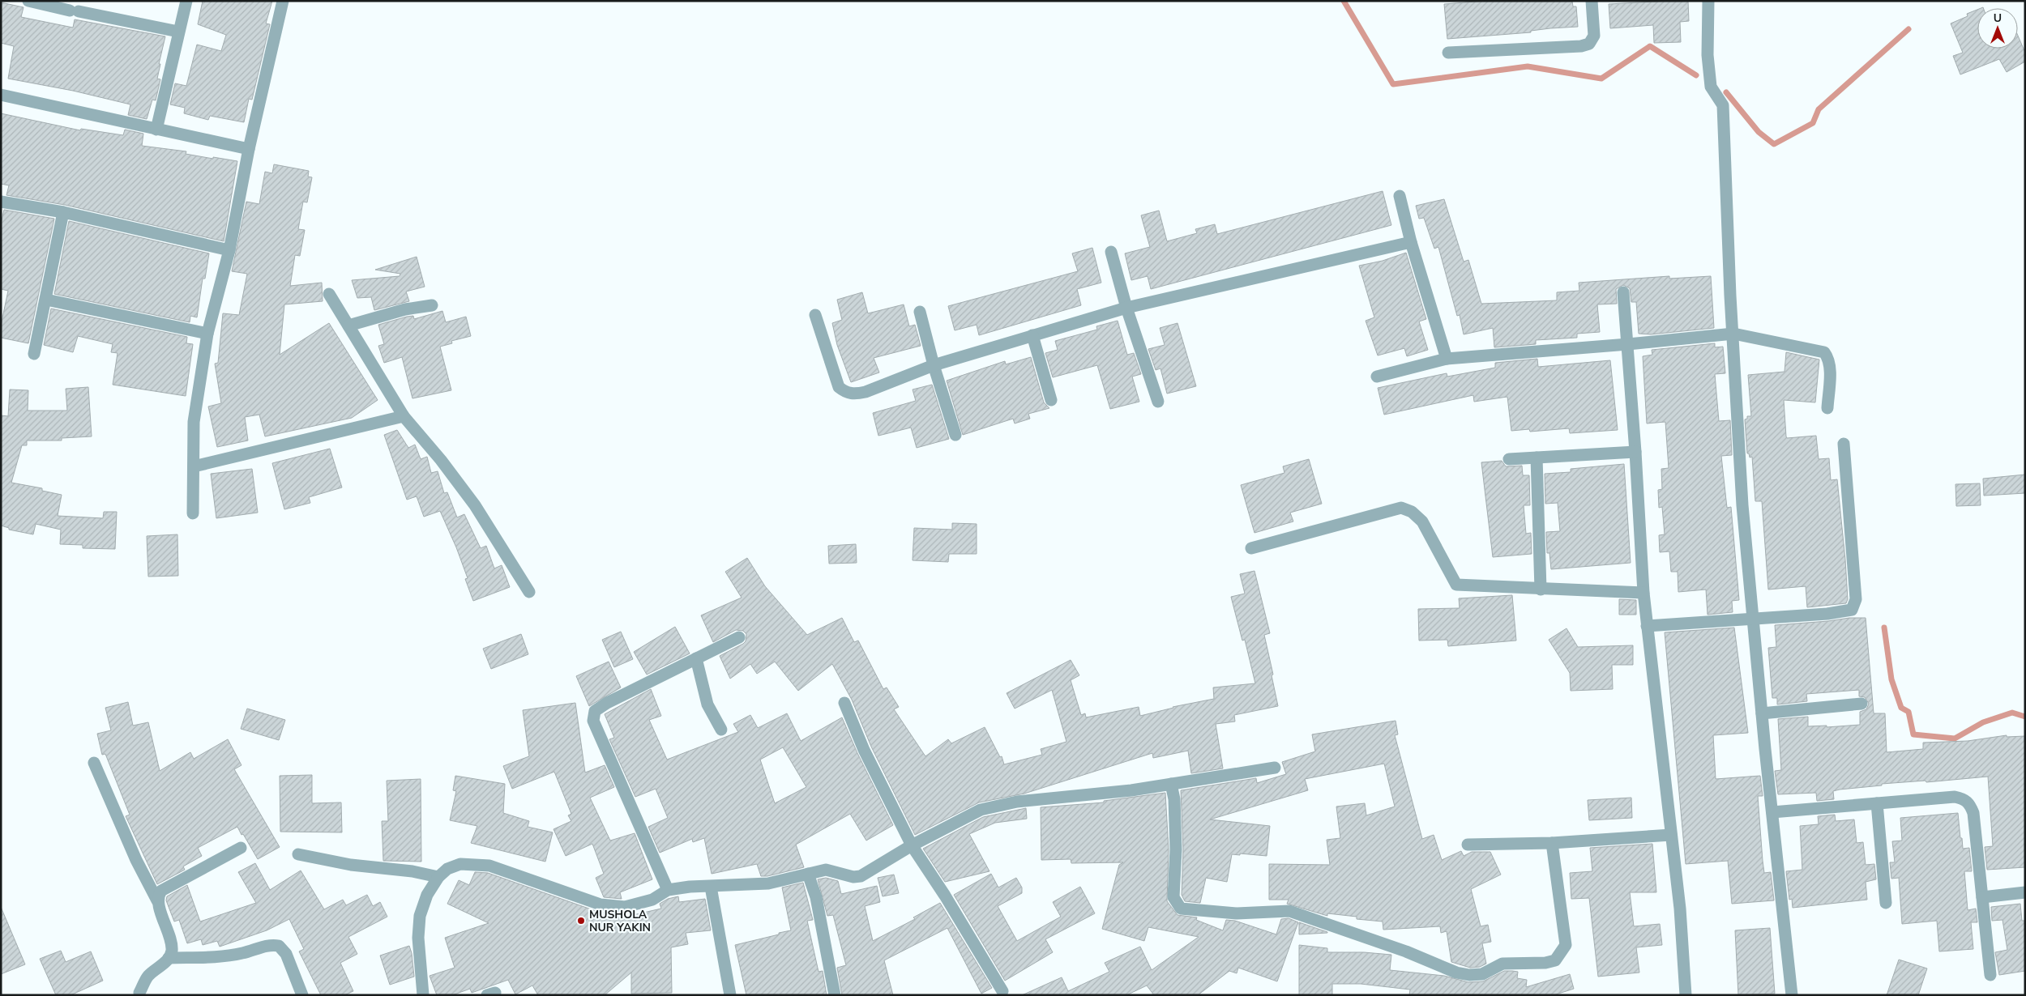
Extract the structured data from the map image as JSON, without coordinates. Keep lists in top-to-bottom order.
{
  "places": ["MUSHOLA NUR YAKIN"],
  "north": "top"
}
